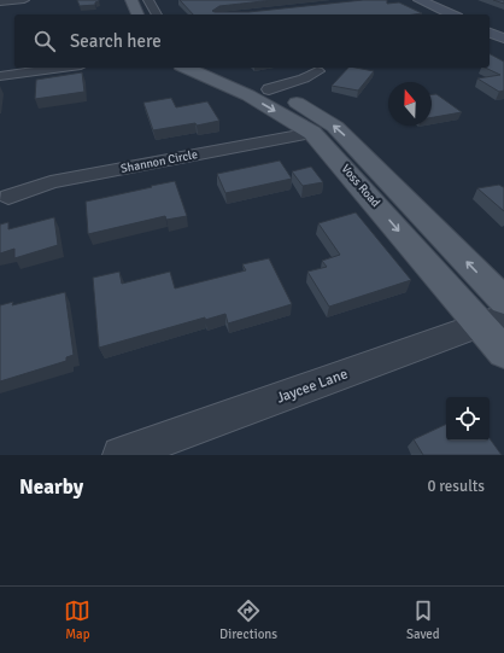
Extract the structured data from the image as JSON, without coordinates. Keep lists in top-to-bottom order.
{
  "streets": {
    "main road": ["Voss Road"],
    "street": ["Shannon Circle", "Jaycee Lane"]
  },
  "crossings": [
    ["Shannon Circle", "Voss Road"],
    ["Voss Road", "Jaycee Lane"]
  ],
  "north": "top",
  "page": {
    "search": "Search here",
    "heading": ["Nearby", "0 results"],
    "nav": ["Map", "Directions", "Saved"]
  }
}
